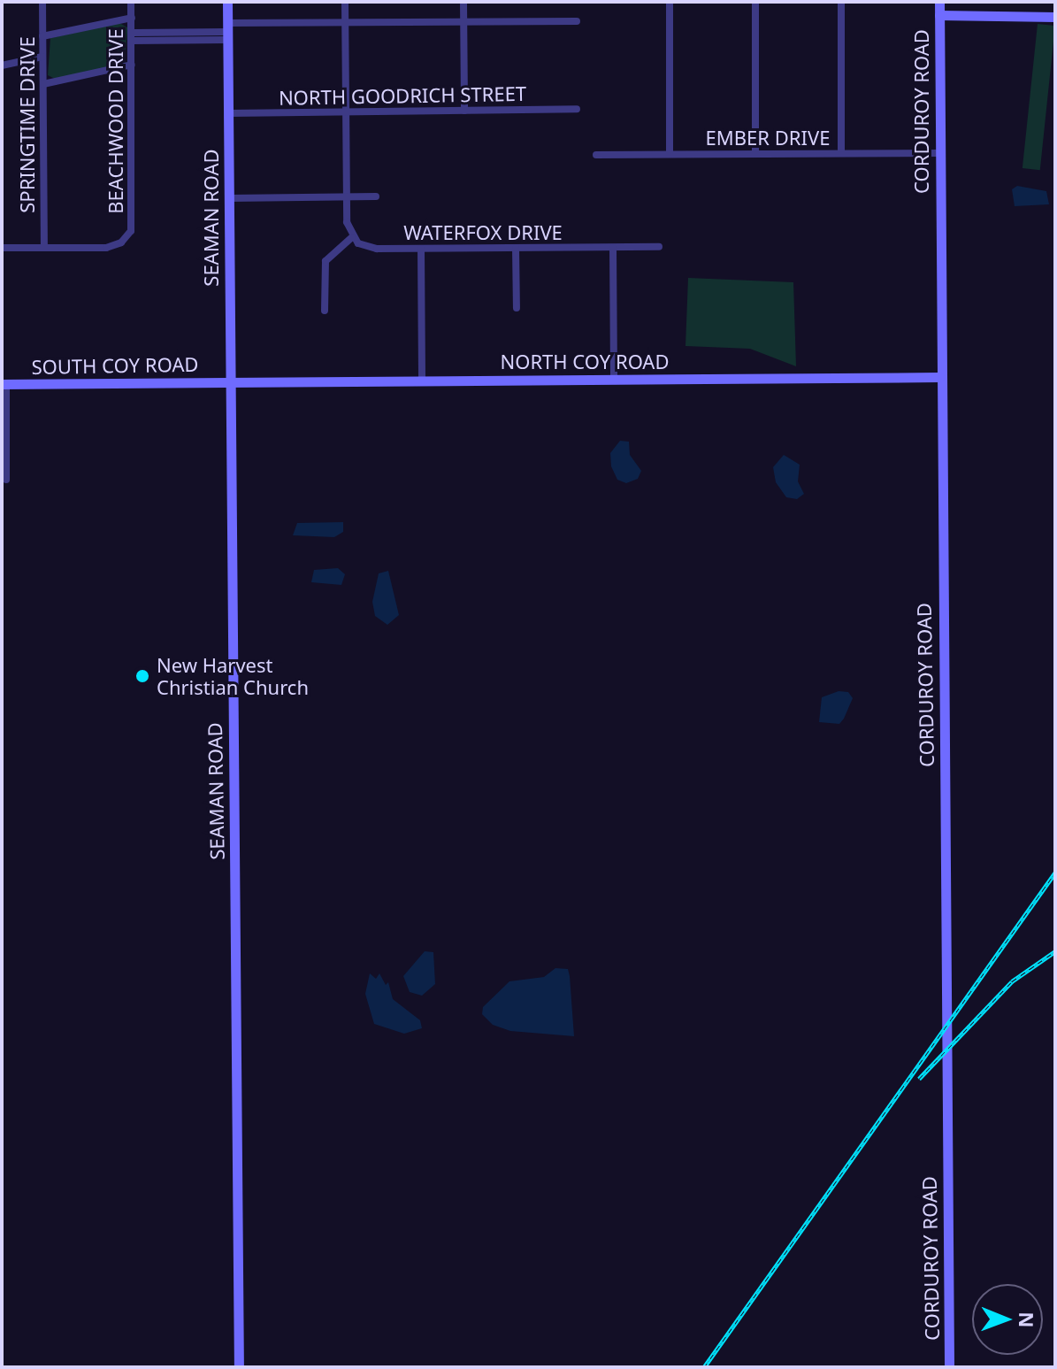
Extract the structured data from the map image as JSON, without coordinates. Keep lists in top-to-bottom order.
{
  "streets": {
    "street": [
      "NORTH GOODRICH STREET",
      "CORDUROY ROAD",
      "BEACHWOOD DRIVE",
      "SPRINGTIME DRIVE",
      "EMBER DRIVE",
      "SEAMAN ROAD",
      "WATERFOX DRIVE",
      "NORTH COY ROAD",
      "SOUTH COY ROAD"
    ]
  },
  "crossings": [
    ["NORTH GOODRICH STREET", "SEAMAN ROAD"],
    ["CORDUROY ROAD", "EMBER DRIVE"],
    ["CORDUROY ROAD", "NORTH COY ROAD"],
    ["BEACHWOOD DRIVE", "SPRINGTIME DRIVE"],
    ["SEAMAN ROAD", "NORTH COY ROAD"],
    ["SEAMAN ROAD", "SOUTH COY ROAD"],
    ["NORTH COY ROAD", "SOUTH COY ROAD"]
  ],
  "places": ["New Harvest Christian Church"],
  "north": "right"
}
